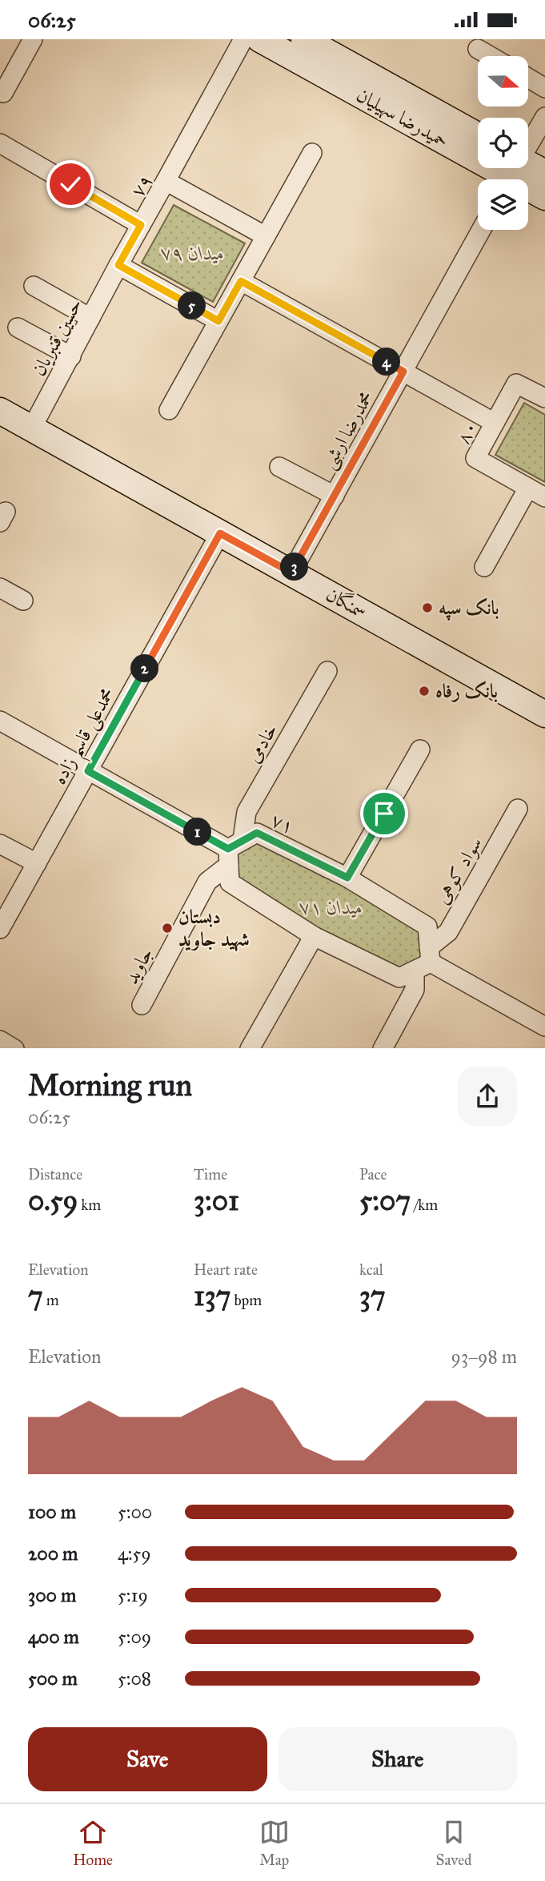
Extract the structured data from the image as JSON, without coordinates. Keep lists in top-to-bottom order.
{
  "streets": {
    "main road": ["حمیدرضا سهیلیان", "سمنگان"],
    "street": [
      "۷۹",
      "حسین قنبریان",
      "محمدرضا ارشی",
      "۸۰",
      "محمدعلی قاسم زاده",
      "خادمی",
      "۷۱",
      "سواد کوهی",
      "جاوید"
    ]
  },
  "crossings": [
    ["۷۹", "حسین قنبریان"],
    ["حسین قنبریان", "سمنگان"],
    ["محمدرضا ارشی", "سمنگان"],
    ["سمنگان", "محمدعلی قاسم زاده"],
    ["خادمی", "۷۱"],
    ["خادمی", "جاوید"],
    ["۷۱", "سواد کوهی"],
    ["۷۱", "جاوید"]
  ],
  "parks": ["میدان ۷۹", "میدان ۷۱"],
  "places": ["بانک سپه", "بانک رفاه", "دبستان شهید جاوید"],
  "north": "right",
  "page": {
    "status": "06:25",
    "pins": [
      "5",
      "4",
      "3",
      "2",
      "1"
    ],
    "heading": ["Morning run", "06:25"],
    "stats": [
      ["Distance", "0.59 km"],
      ["Time", "3:01"],
      ["Pace", "5:07 /km"],
      ["Elevation", "7 m"],
      ["Heart rate", "137 bpm"],
      ["kcal", "37"]
    ],
    "chart": ["Elevation", "93–98 m"],
    "list": [
      {
        "name": "100 m",
        "note": "5:00"
      },
      {
        "name": "200 m",
        "note": "4:59"
      },
      {
        "name": "300 m",
        "note": "5:19"
      },
      {
        "name": "400 m",
        "note": "5:09"
      },
      {
        "name": "500 m",
        "note": "5:08"
      }
    ],
    "buttons": ["Save", "Share"],
    "tabs": ["Home", "Map", "Saved"]
  }
}
